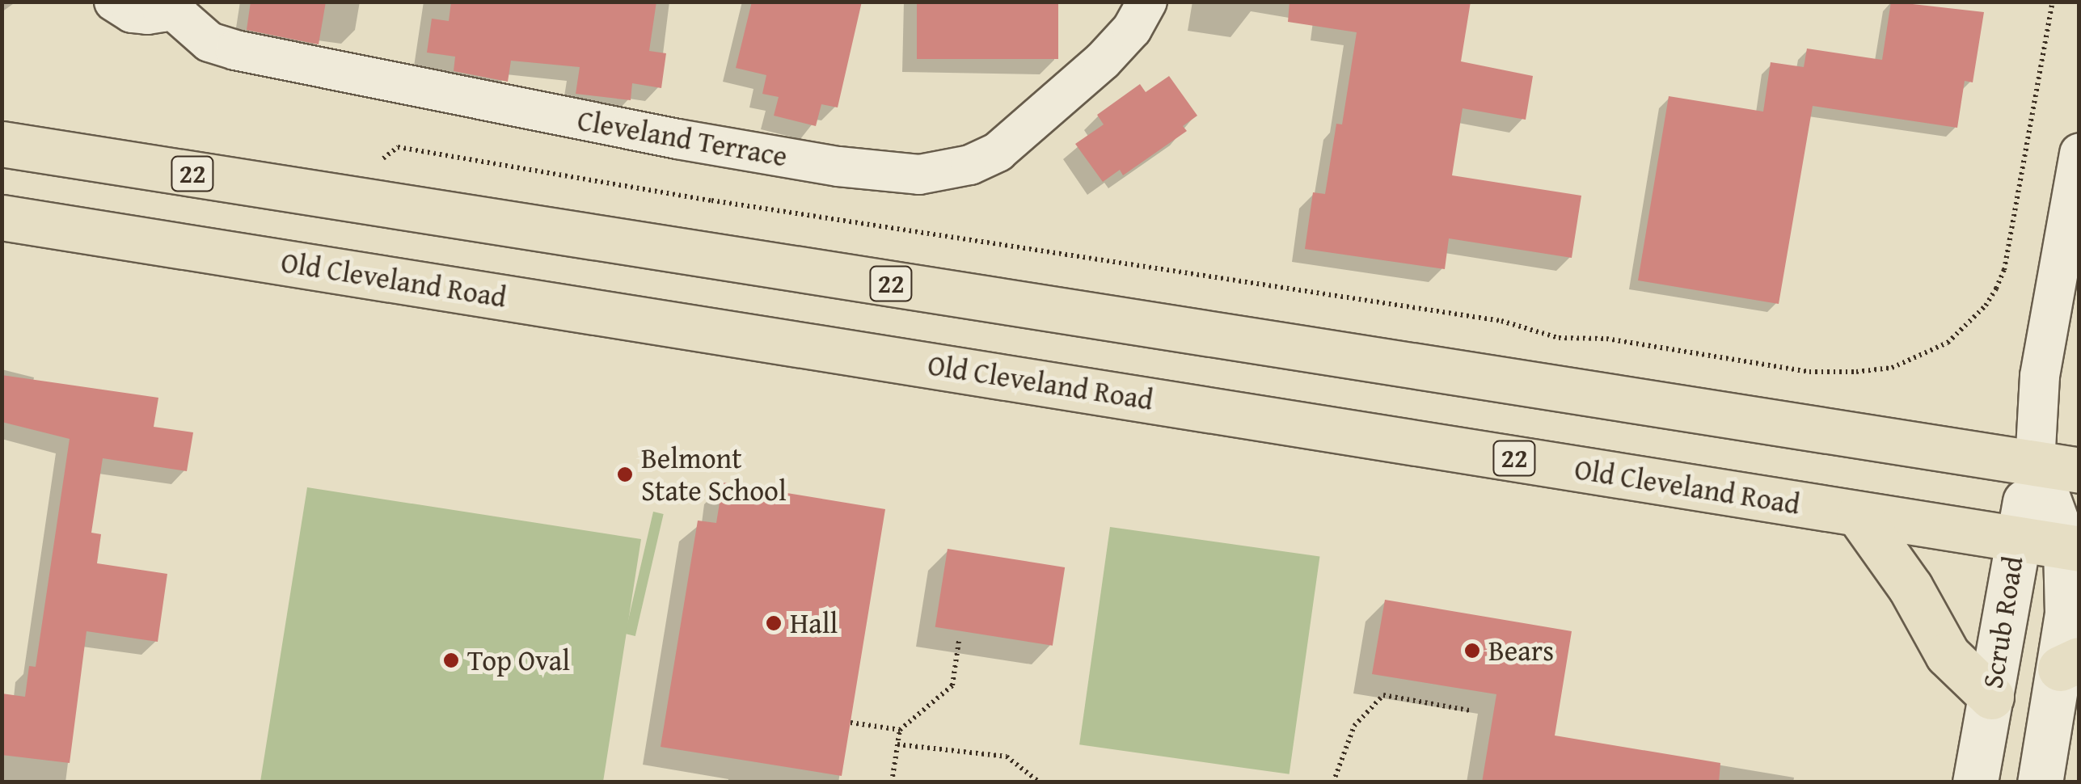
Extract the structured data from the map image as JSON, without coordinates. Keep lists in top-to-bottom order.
{
  "streets": {
    "highway": ["22", "Old Cleveland Road"],
    "main road": ["Scrub Road"],
    "street": ["Cleveland Terrace"]
  },
  "crossings": [
    ["22", "Scrub Road"],
    ["Old Cleveland Road", "Scrub Road"]
  ],
  "places": [
    "Belmont State School",
    "Hall",
    "Bears",
    "Top Oval"
  ]
}
